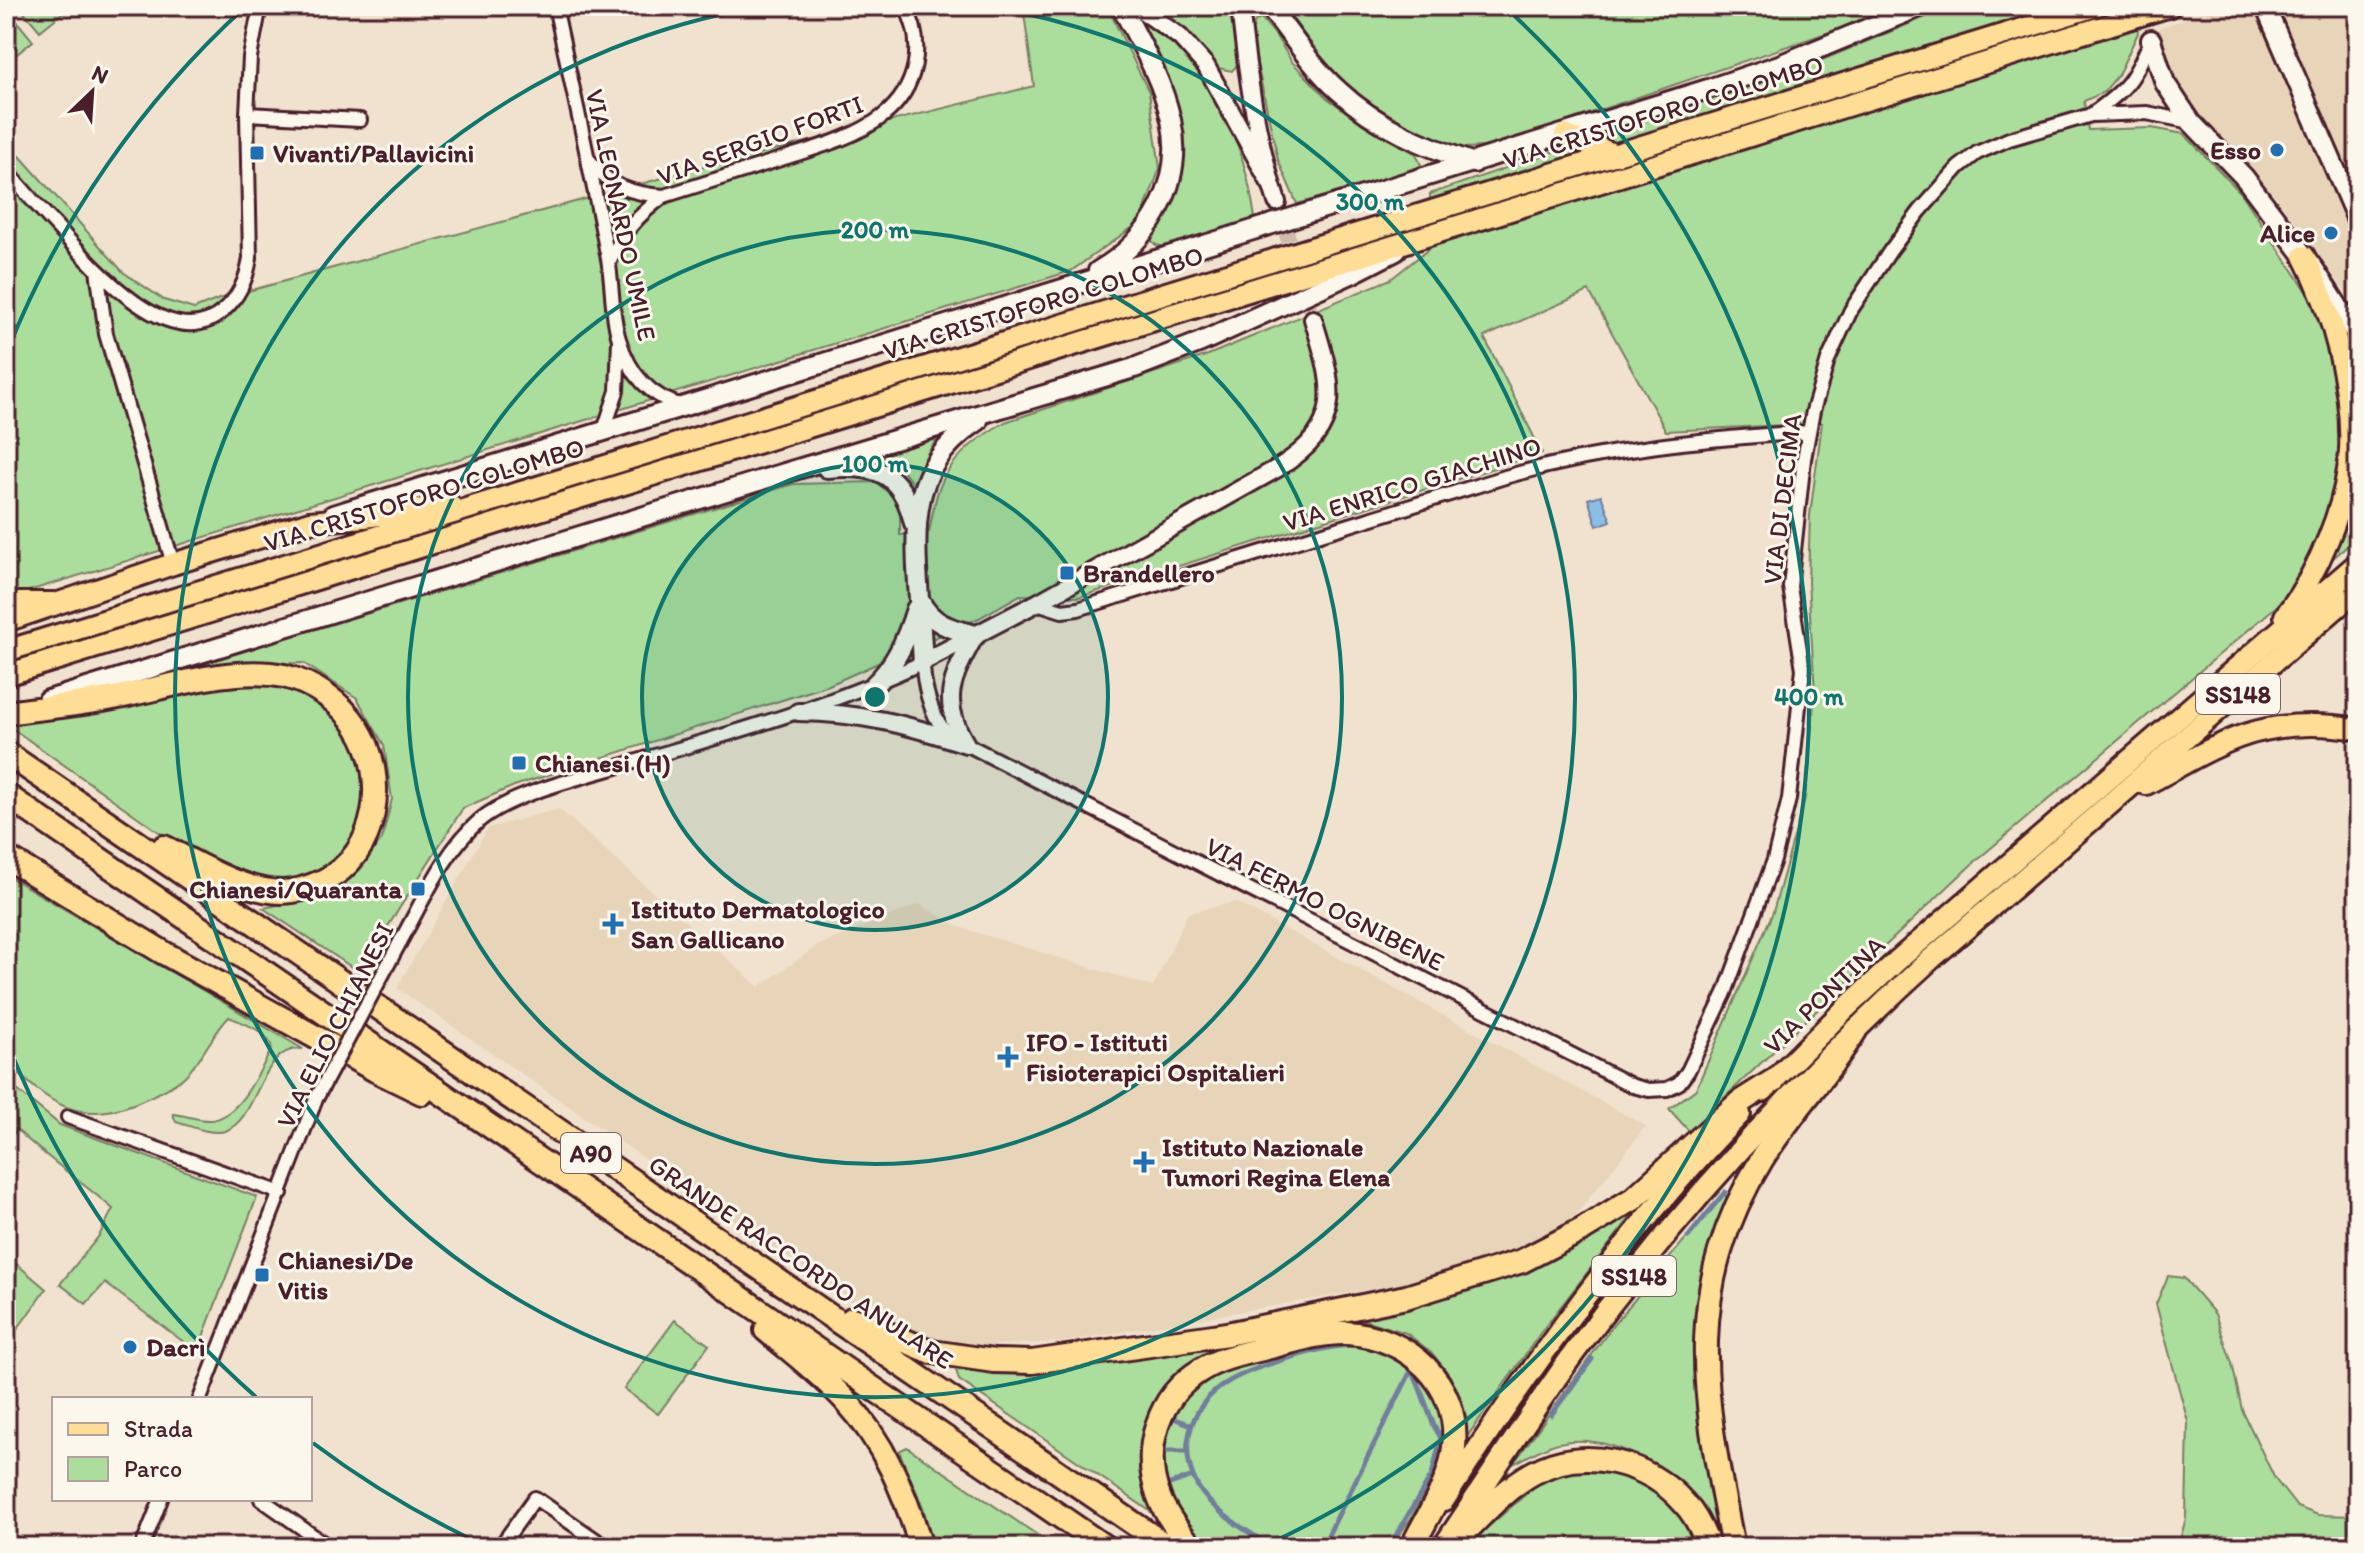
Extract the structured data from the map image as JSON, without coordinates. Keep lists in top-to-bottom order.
{
  "streets": {
    "highway": ["A90", "GRANDE RACCORDO ANULARE"],
    "main road": ["VIA CRISTOFORO COLOMBO", "SS148", "VIA PONTINA"],
    "street": [
      "VIA SERGIO FORTI",
      "VIA LEONARDO UMILE",
      "VIA ENRICO GIACHINO",
      "VIA DI DECIMA",
      "VIA FERMO OGNIBENE",
      "VIA ELIO CHIANESI"
    ]
  },
  "crossings": [
    ["VIA CRISTOFORO COLOMBO", "VIA LEONARDO UMILE"],
    ["VIA SERGIO FORTI", "VIA LEONARDO UMILE"],
    ["VIA ENRICO GIACHINO", "VIA DI DECIMA"],
    ["VIA DI DECIMA", "VIA FERMO OGNIBENE"],
    ["VIA FERMO OGNIBENE", "VIA ELIO CHIANESI"]
  ],
  "places": {
    "other": ["Esso", "Alice", "Dacrì"],
    "transit": [
      "Vivanti/Pallavicini",
      "Brandellero",
      "Chianesi (H)",
      "Chianesi/Quaranta",
      "Chianesi/De Vitis"
    ],
    "health": ["Istituto Dermatologico San Gallicano", "IFO - Istituti Fisioterapici Ospitalieri", "Istituto Nazionale Tumori Regina Elena"]
  },
  "legend": ["Strada", "Parco"],
  "north": "top right",
  "rings": [
    "300 m",
    "200 m",
    "100 m",
    "400 m"
  ]
}
